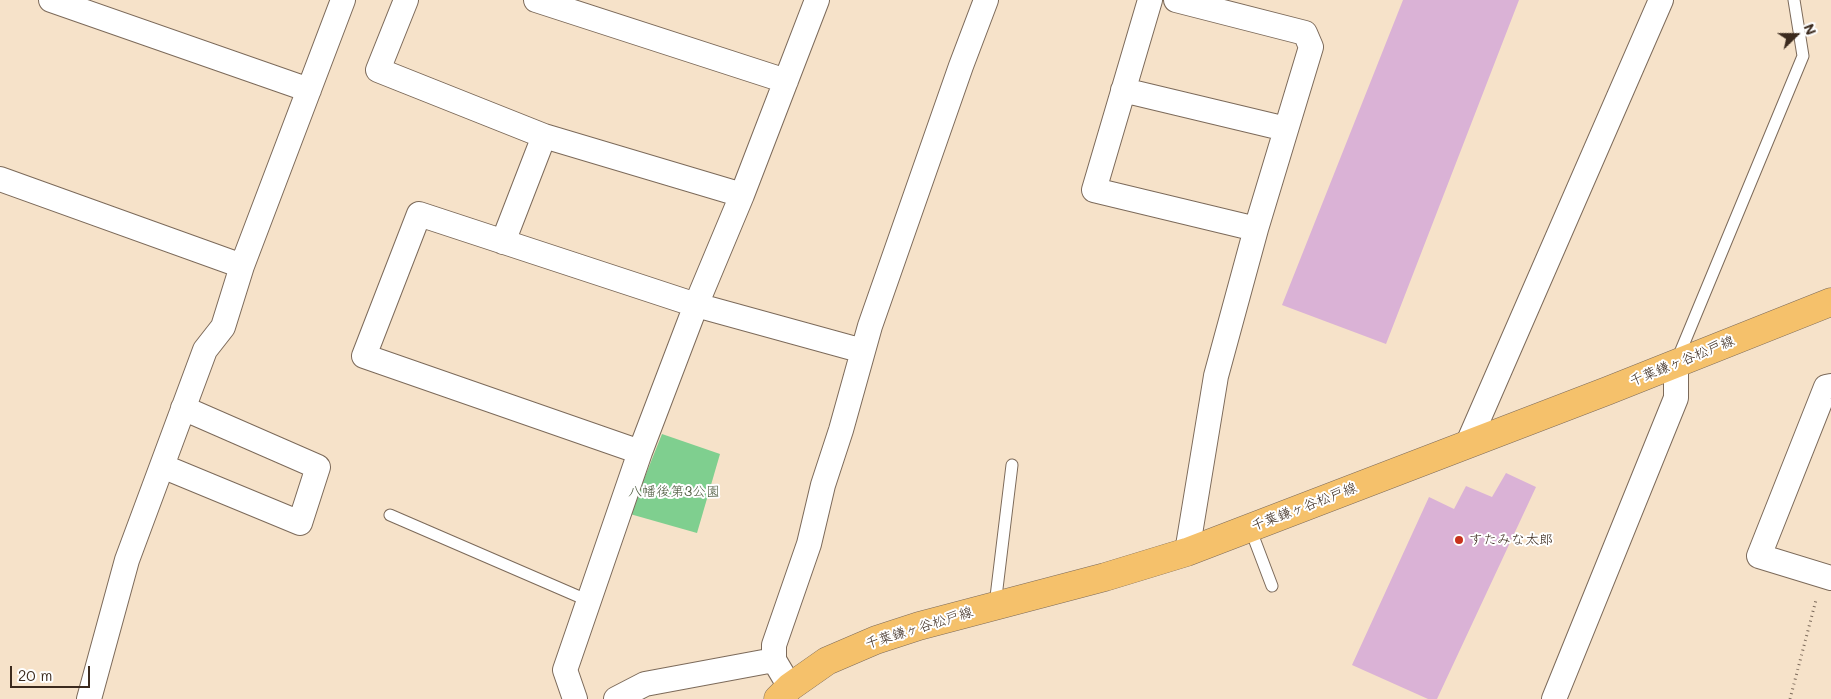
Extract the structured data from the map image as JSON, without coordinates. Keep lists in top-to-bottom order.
{
  "streets": {
    "main road": ["千葉鎌ヶ谷松戸線"]
  },
  "parks": ["八幡後第3公園"],
  "places": ["すたみな太郎"],
  "scale_bar": "20 m",
  "north": "right"
}
